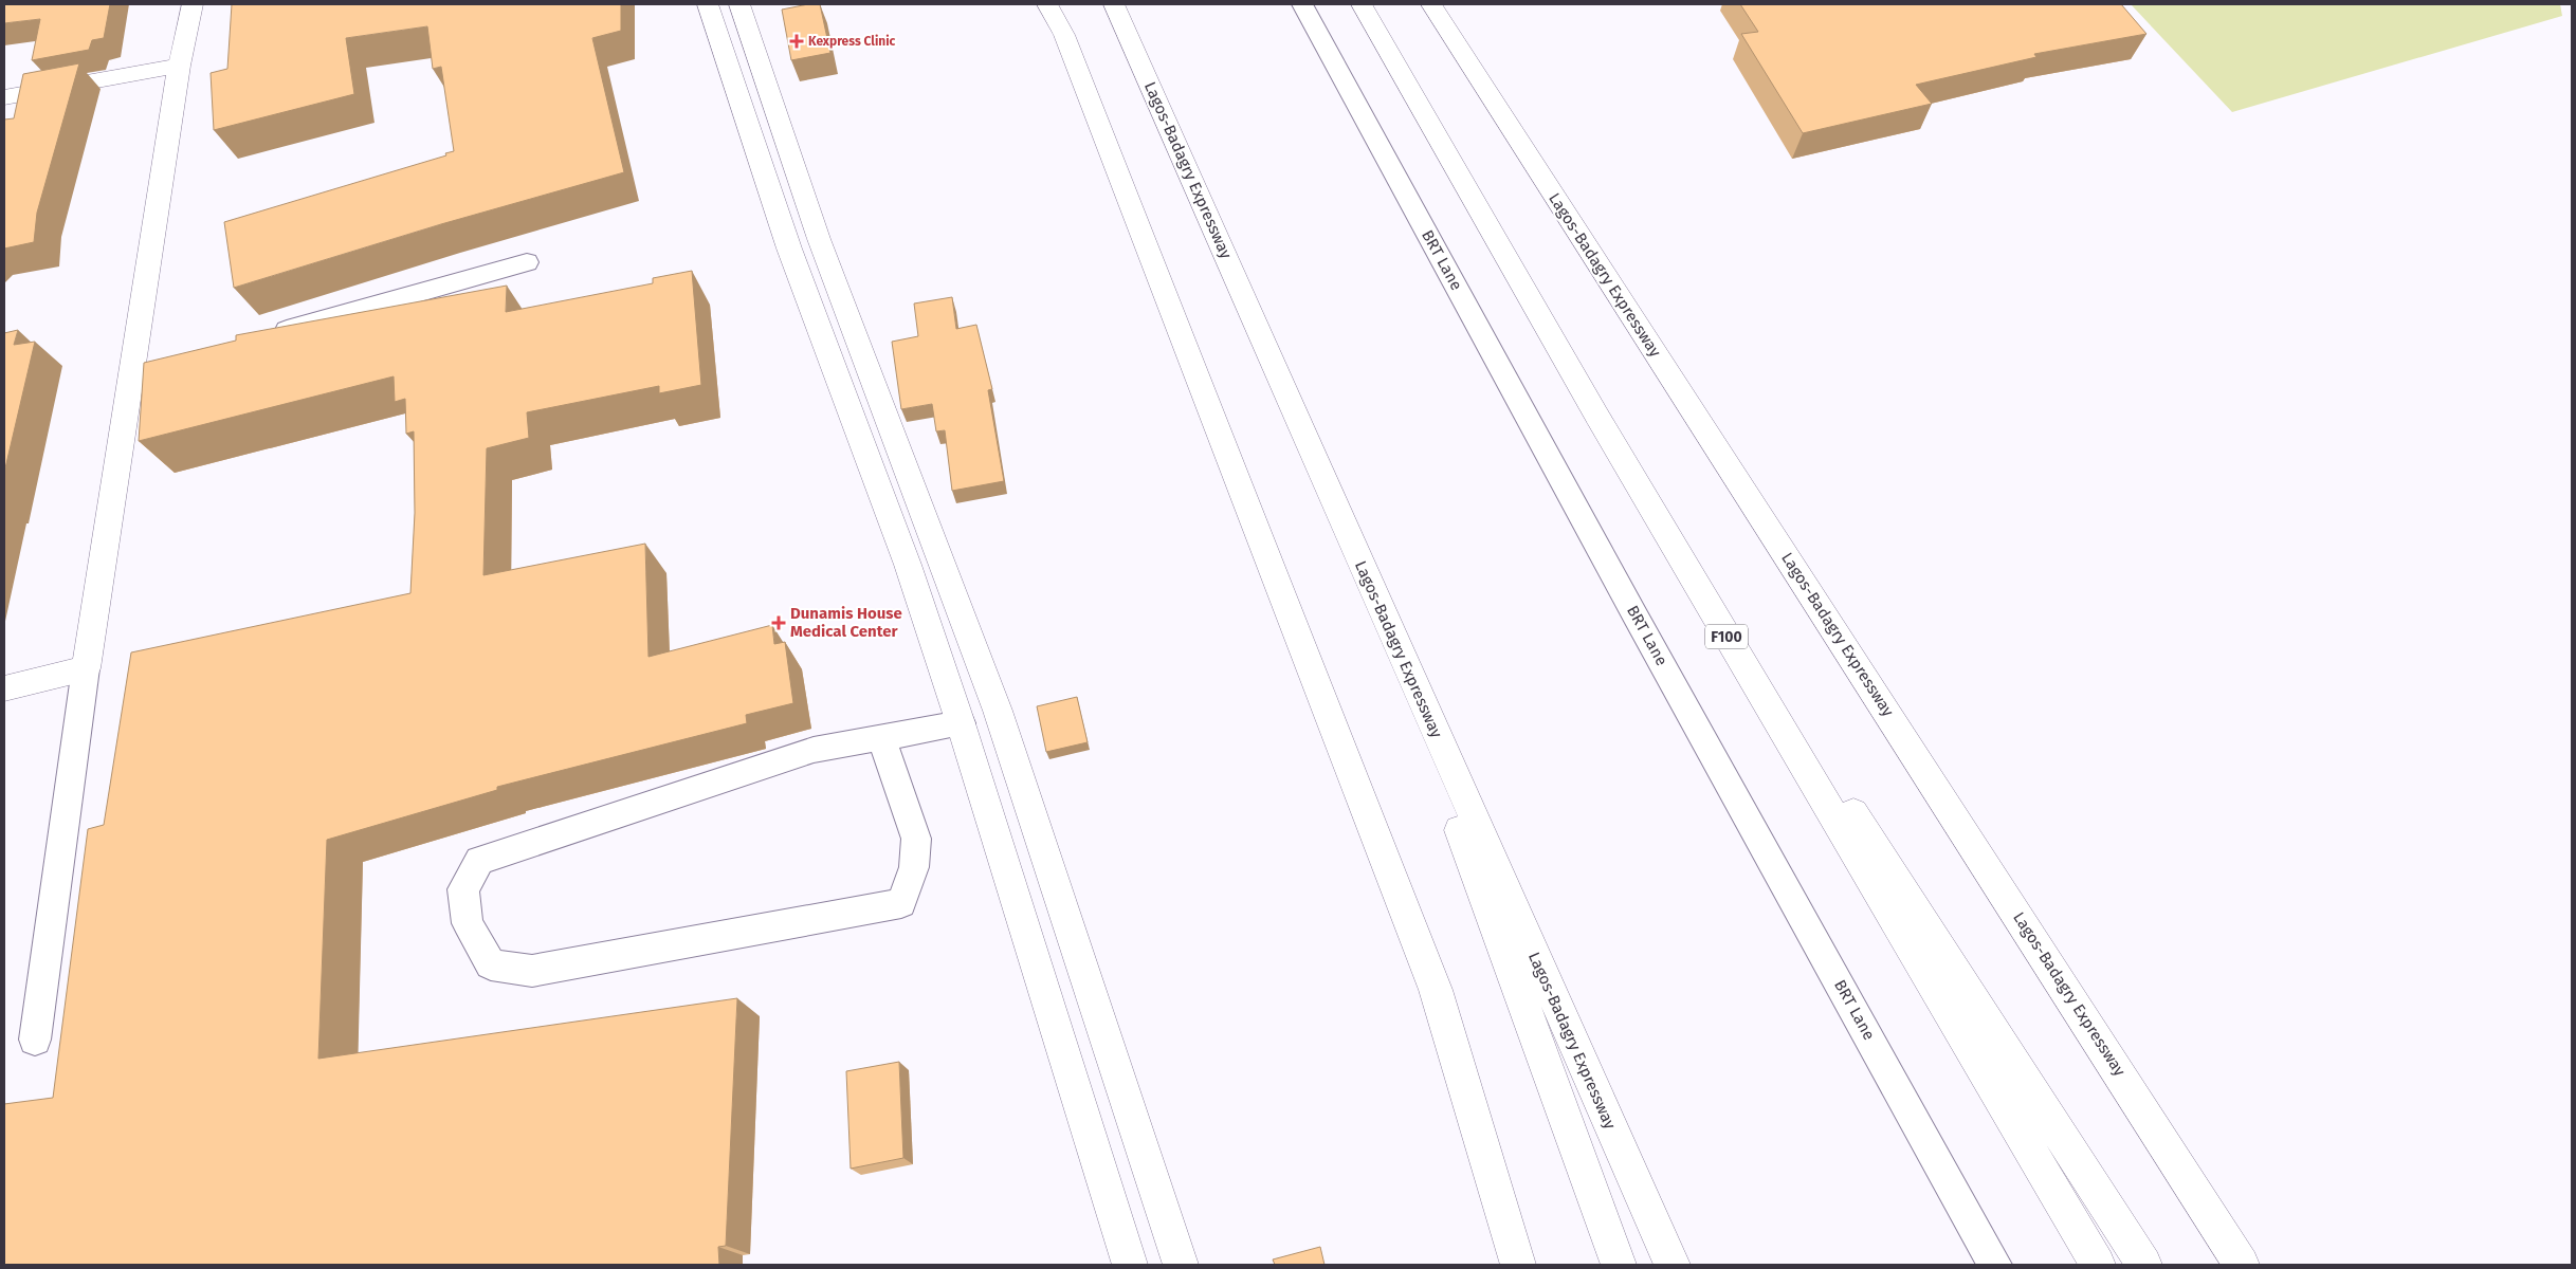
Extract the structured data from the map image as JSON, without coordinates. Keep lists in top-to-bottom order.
{
  "streets": {
    "main road": ["Lagos-Badagry Expressway", "F100"],
    "lane": ["BRT Lane"]
  },
  "places": {
    "health": ["Kexpress Clinic", "Dunamis House Medical Center"]
  }
}
